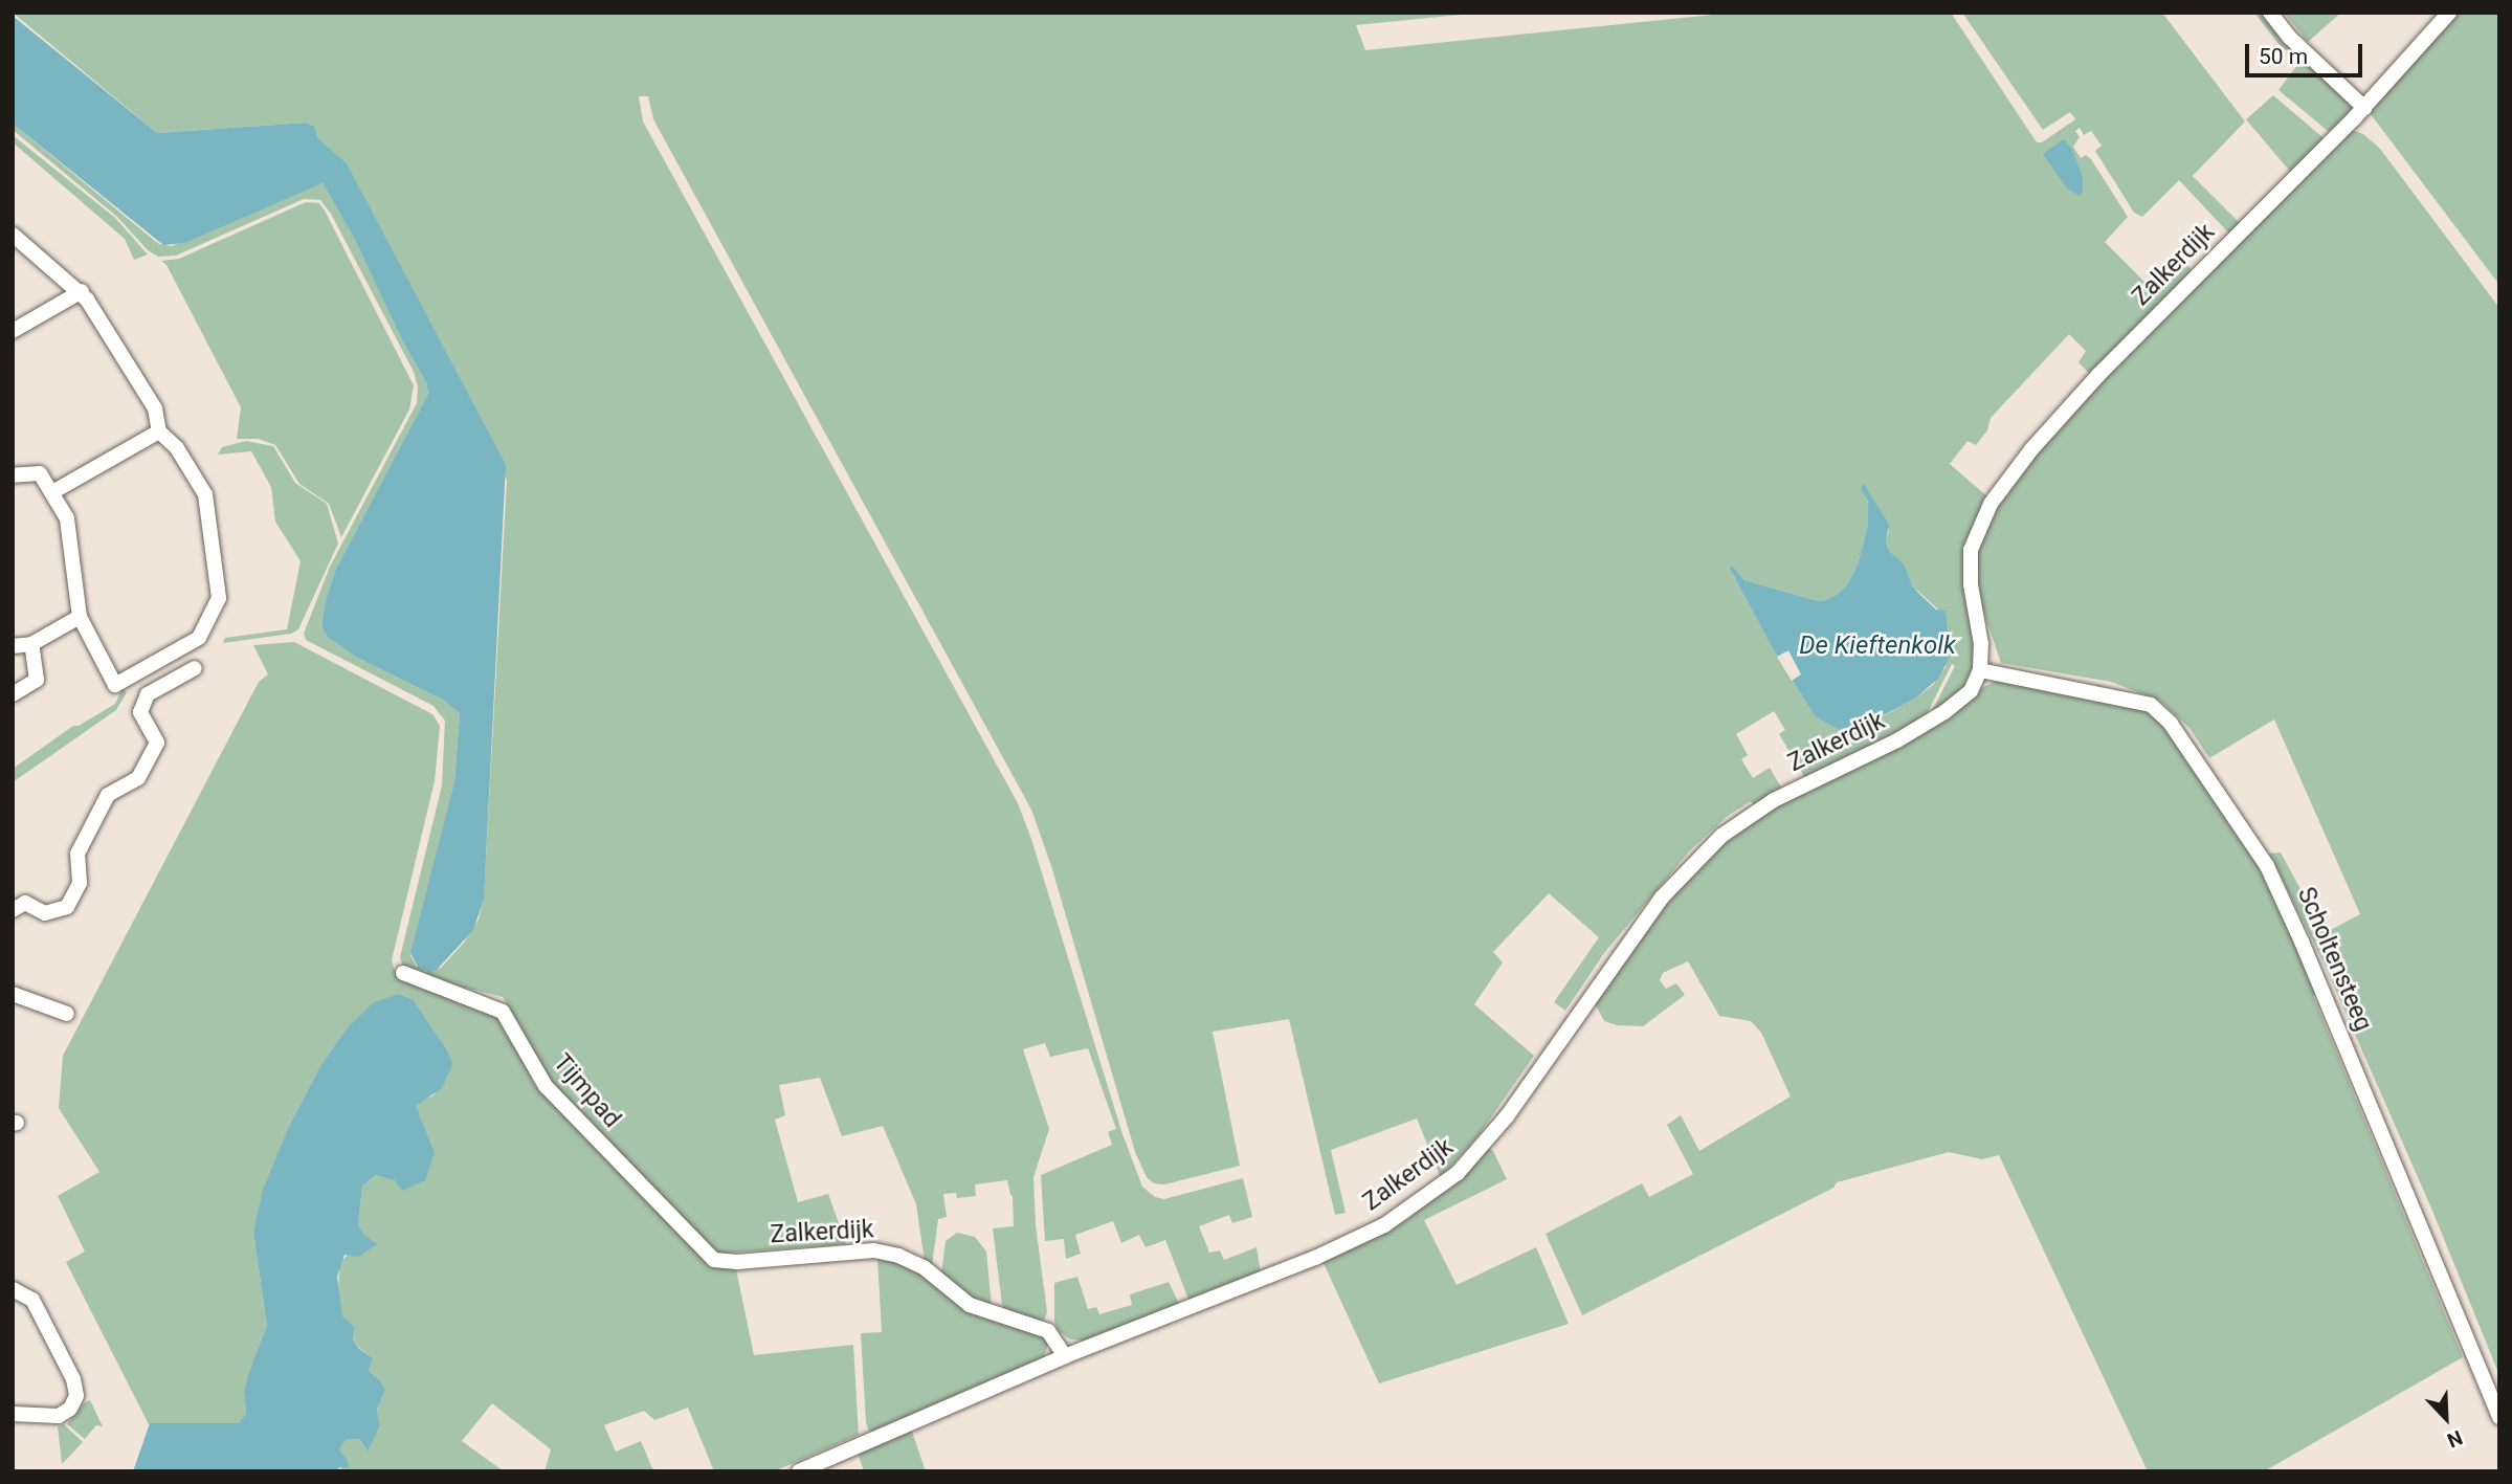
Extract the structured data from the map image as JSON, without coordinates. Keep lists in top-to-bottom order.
{
  "streets": {
    "street": ["Zalkerdijk", "Scholtensteeg", "Tijmpad"]
  },
  "crossings": [
    ["Zalkerdijk", "Scholtensteeg"],
    ["Zalkerdijk", "Tijmpad"]
  ],
  "water": ["De Kieftenkolk"],
  "scale_bar": "50 m",
  "north": "bottom right"
}
